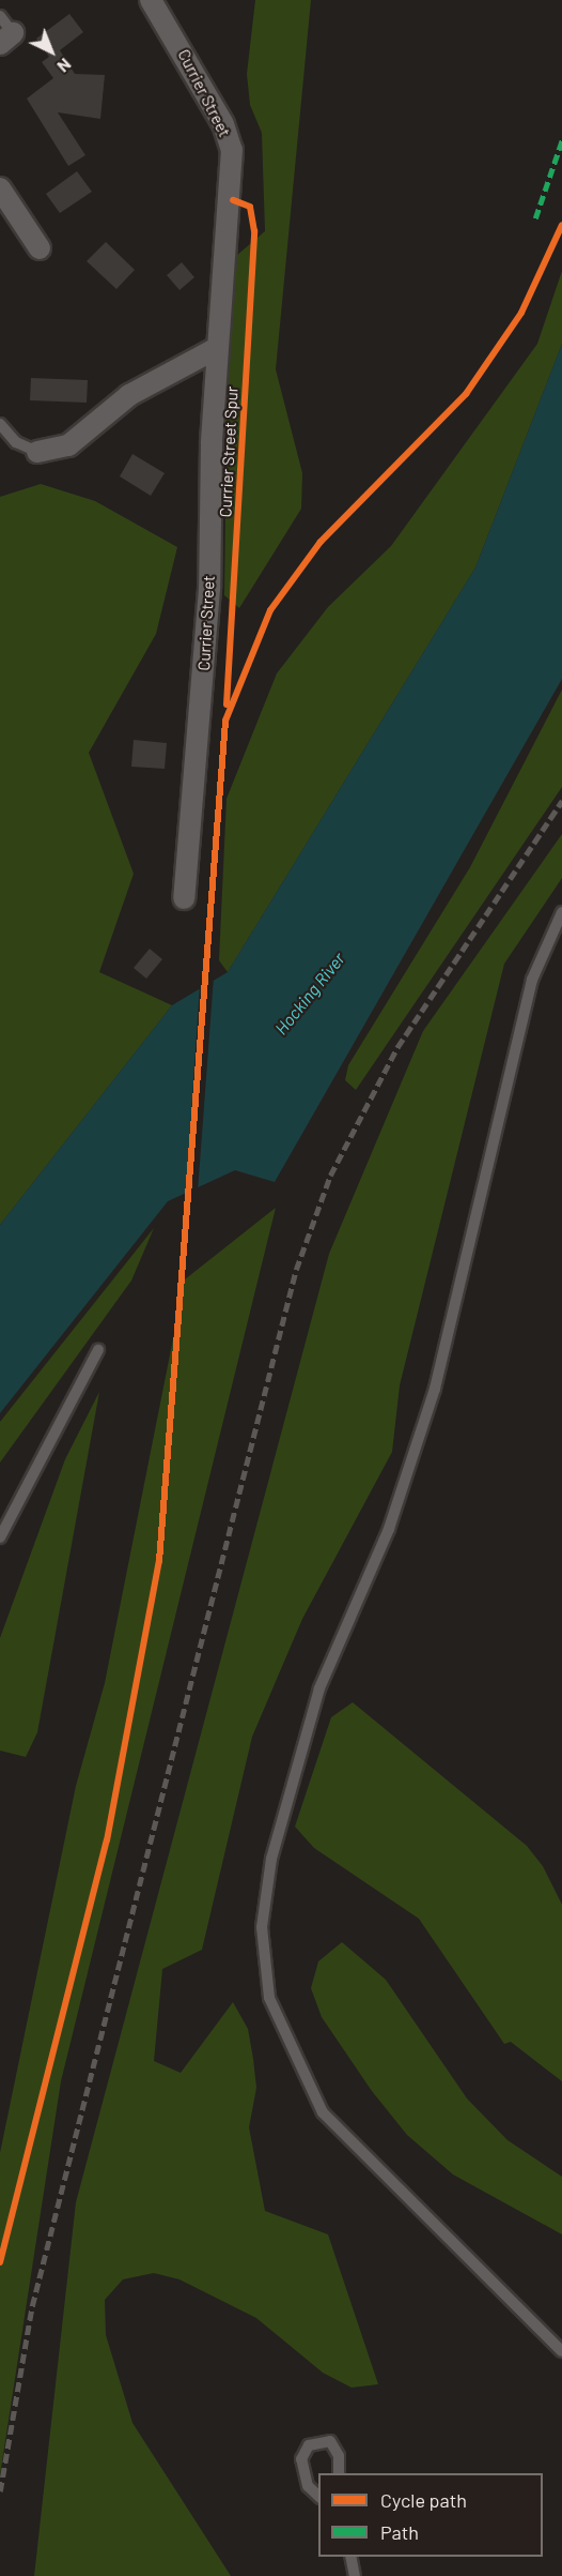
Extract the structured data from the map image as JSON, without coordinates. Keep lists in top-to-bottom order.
{
  "streets": {
    "street": ["Currier Street"],
    "cycle path": ["Currier Street Spur"]
  },
  "water": ["Hocking River"],
  "legend": ["Cycle path", "Path"],
  "north": "bottom right"
}
